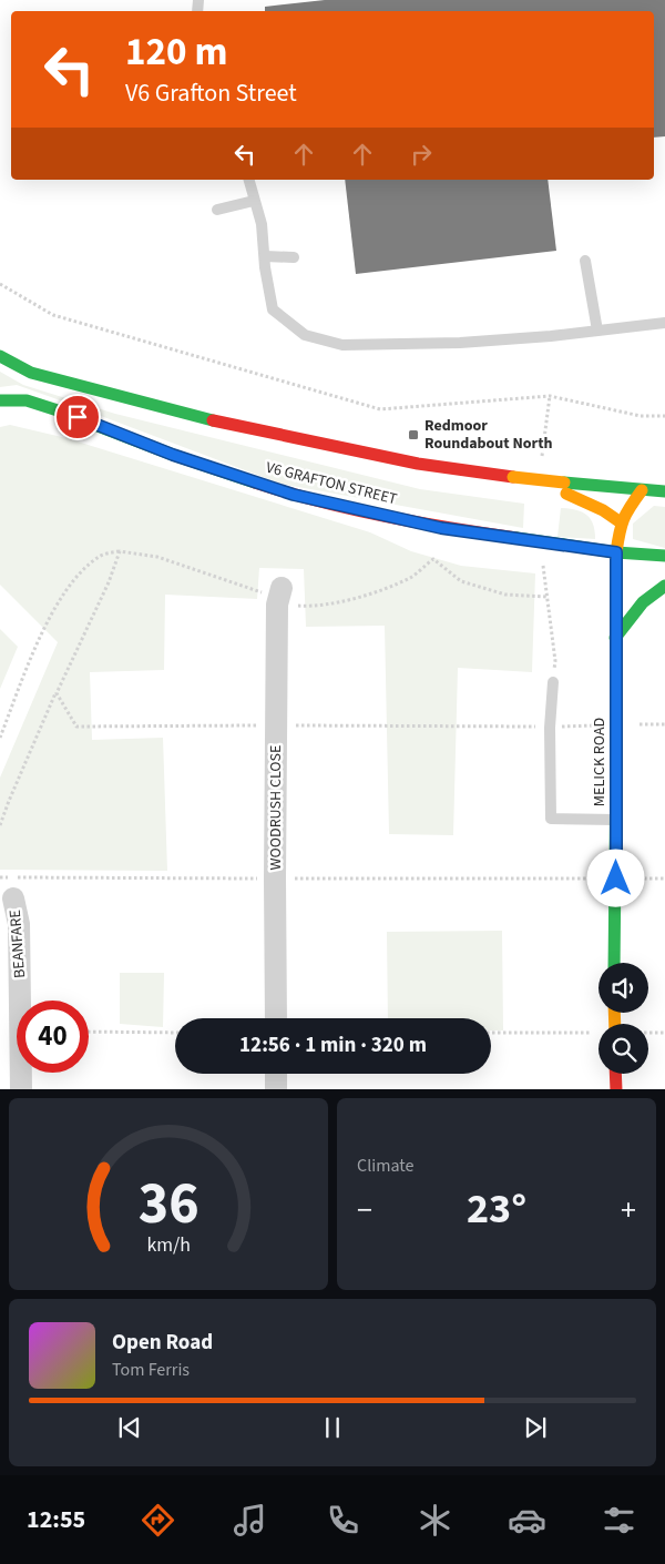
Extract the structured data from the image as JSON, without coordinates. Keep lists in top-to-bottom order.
{
  "streets": {
    "main road": ["V6 GRAFTON STREET", "MELICK ROAD"],
    "street": ["WOODRUSH CLOSE", "BEANFARE"]
  },
  "crossings": [
    ["V6 GRAFTON STREET", "MELICK ROAD"]
  ],
  "places": {
    "transit": ["Redmoor Roundabout North"]
  },
  "page": {
    "turn": ["120 m", "V6 Grafton Street"],
    "limit": "40",
    "trip": "12:56 · 1 min · 320 m",
    "tile": "Climate",
    "heat": ["−", "23°", "+"],
    "song": ["Open Road", "Tom Ferris"],
    "tabs": "12:55",
    "gauge": ["36", "km/h"]
  }
}
